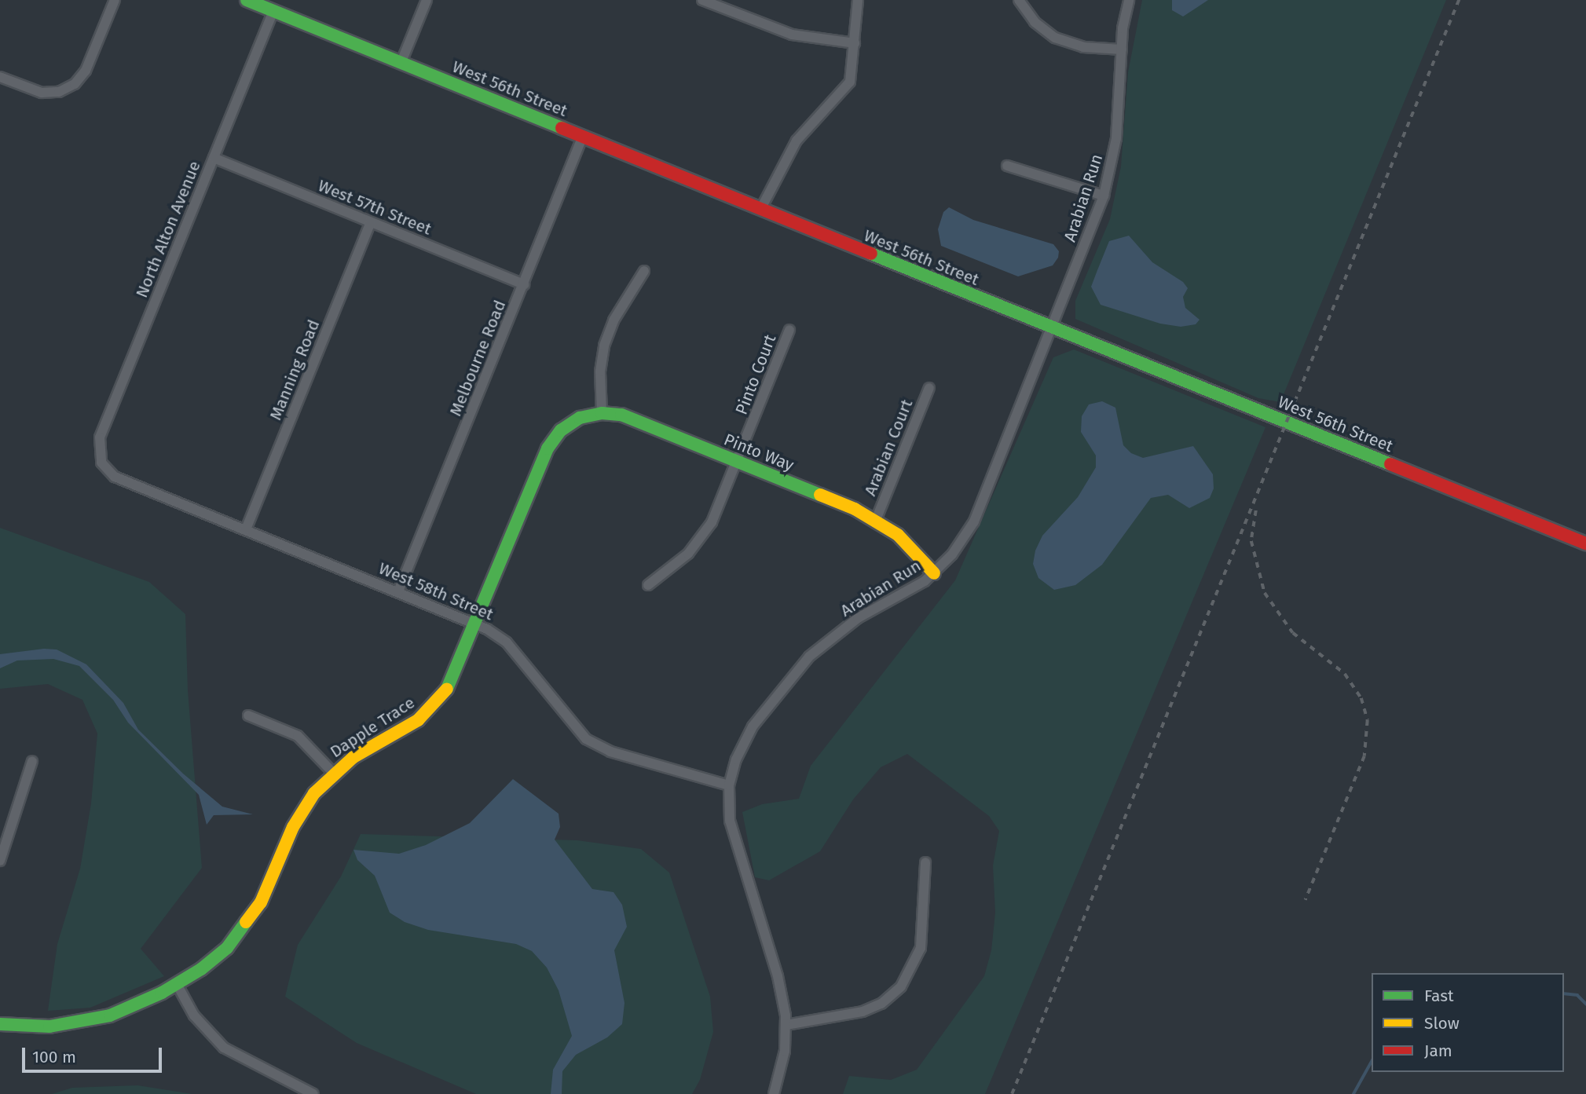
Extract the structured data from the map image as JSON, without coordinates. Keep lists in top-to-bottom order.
{
  "streets": {
    "main road": ["West 56th Street", "Pinto Way", "Dapple Trace"],
    "street": [
      "Arabian Run",
      "West 57th Street",
      "North Alton Avenue",
      "Melbourne Road",
      "Manning Road",
      "Pinto Court",
      "Arabian Court",
      "West 58th Street"
    ]
  },
  "crossings": [
    ["West 56th Street", "Arabian Run"],
    ["West 56th Street", "North Alton Avenue"],
    ["West 56th Street", "Melbourne Road"],
    ["Arabian Run", "Pinto Way"],
    ["Arabian Run", "West 58th Street"],
    ["West 57th Street", "North Alton Avenue"],
    ["West 57th Street", "Melbourne Road"],
    ["West 57th Street", "Manning Road"],
    ["North Alton Avenue", "West 58th Street"],
    ["Melbourne Road", "West 58th Street"],
    ["Manning Road", "West 58th Street"],
    ["Pinto Court", "Pinto Way"],
    ["Arabian Court", "Pinto Way"],
    ["Pinto Way", "Dapple Trace"],
    ["West 58th Street", "Dapple Trace"]
  ],
  "legend": ["Fast", "Slow", "Jam"],
  "scale_bar": "100 m"
}
